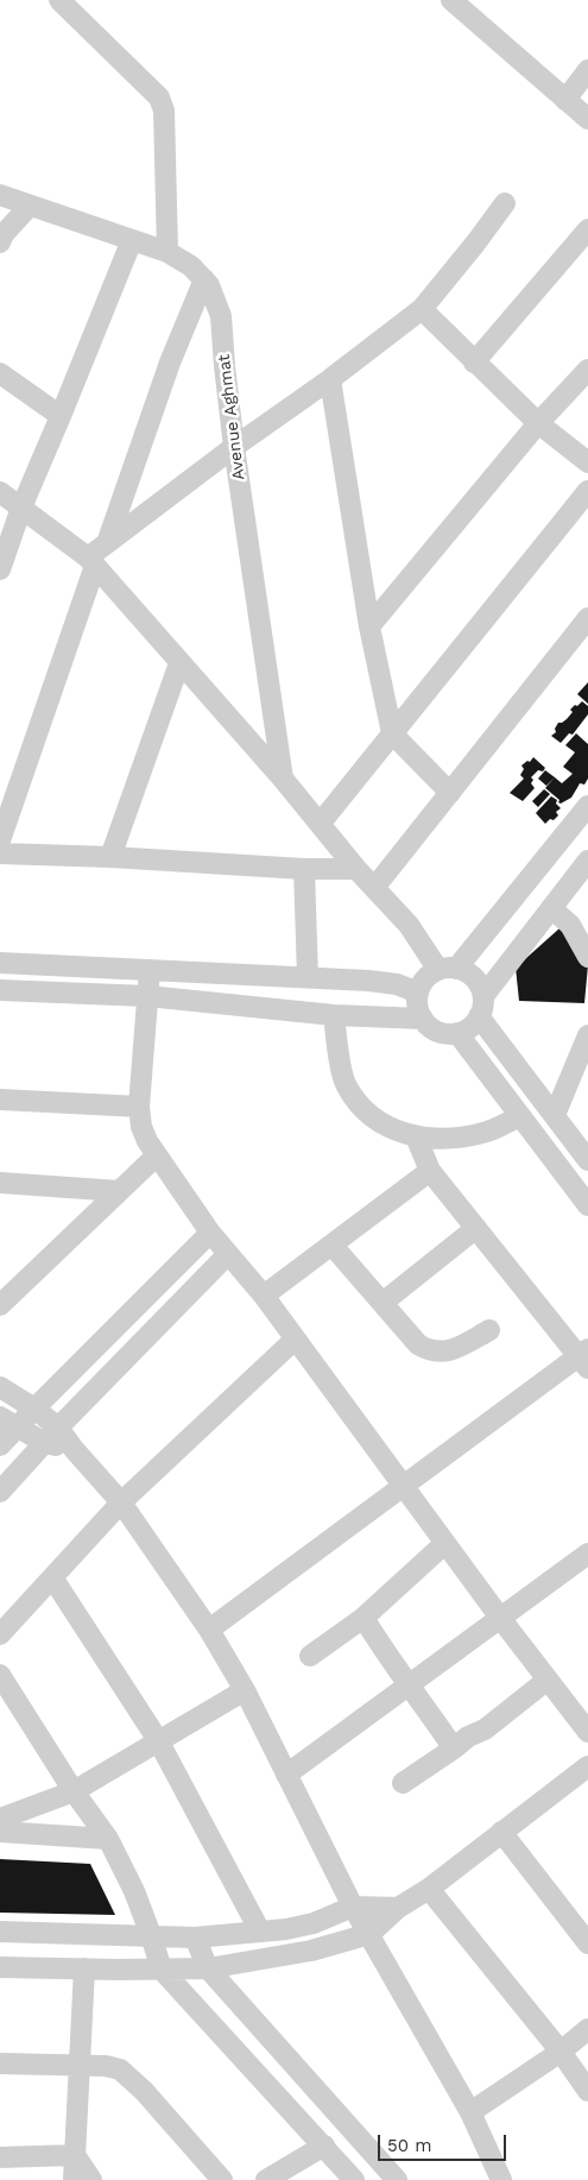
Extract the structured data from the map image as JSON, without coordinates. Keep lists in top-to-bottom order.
{
  "streets": {
    "street": ["Avenue Aghmat"]
  },
  "scale_bar": "50 m"
}
